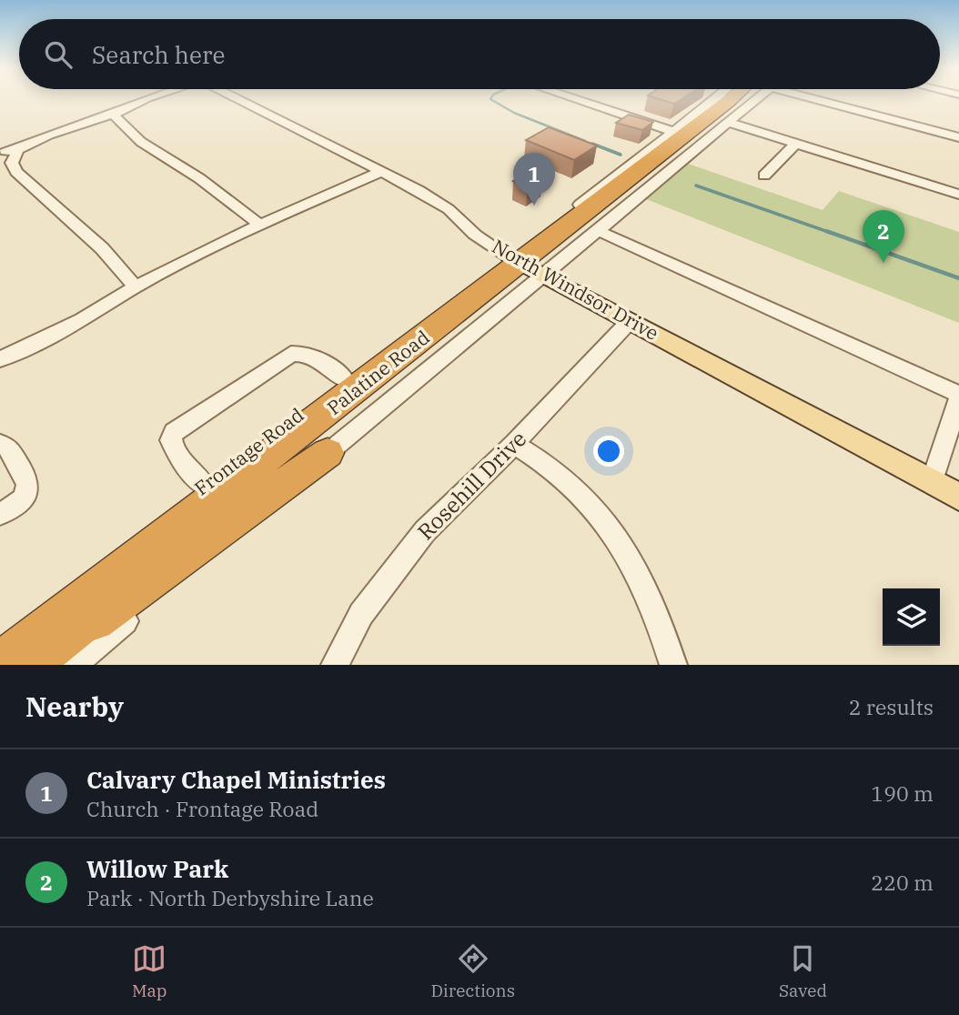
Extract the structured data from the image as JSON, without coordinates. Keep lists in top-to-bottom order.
{
  "streets": {
    "highway": ["Palatine Road"],
    "main road": ["North Windsor Drive"],
    "street": ["Frontage Road", "Rosehill Drive"]
  },
  "crossings": [
    ["North Windsor Drive", "Palatine Road"],
    ["North Windsor Drive", "Frontage Road"],
    ["North Windsor Drive", "Rosehill Drive"],
    ["Palatine Road", "Frontage Road"]
  ],
  "page": {
    "search": "Search here",
    "pins": ["1", "2"],
    "heading": ["Nearby", "2 results"],
    "list": [
      {
        "mark": "1",
        "name": "Calvary Chapel Ministries",
        "note": "Church · Frontage Road",
        "value": "190 m"
      },
      {
        "mark": "2",
        "name": "Willow Park",
        "note": "Park · North Derbyshire Lane",
        "value": "220 m"
      }
    ],
    "nav": ["Map", "Directions", "Saved"]
  }
}
